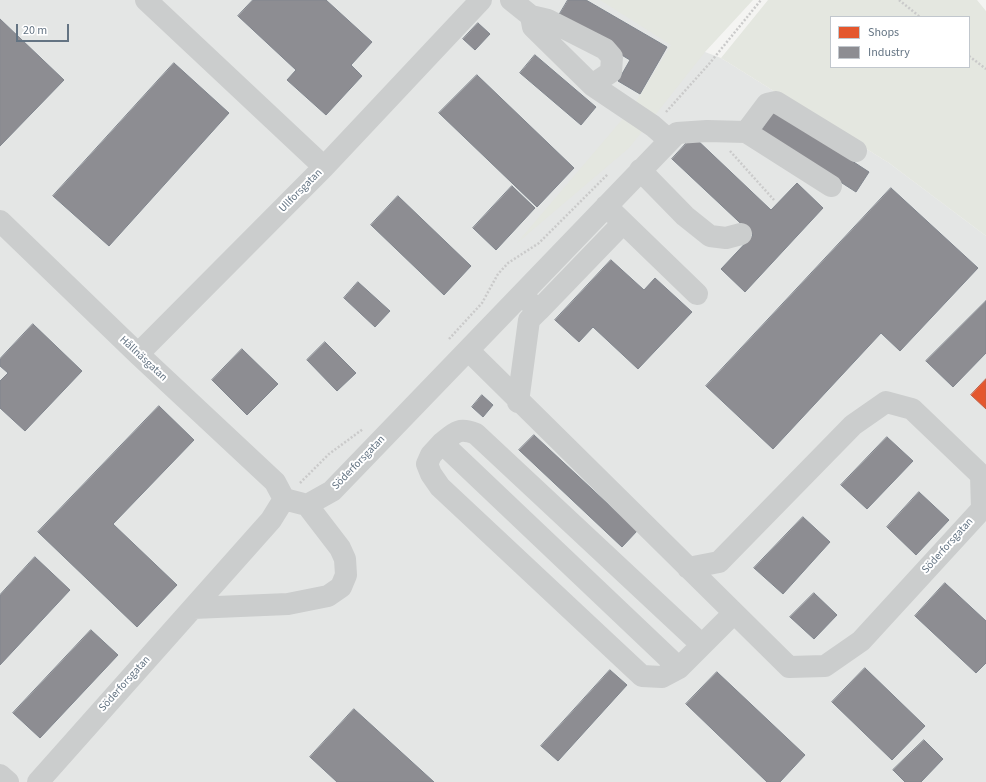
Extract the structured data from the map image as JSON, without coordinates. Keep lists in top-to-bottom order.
{
  "streets": {
    "street": ["Ullforsgatan", "Hållnäsgatan", "Söderforsgatan"]
  },
  "crossings": [
    ["Ullforsgatan", "Hållnäsgatan"],
    ["Hållnäsgatan", "Söderforsgatan"]
  ],
  "legend": ["Shops", "Industry"],
  "scale_bar": "20 m"
}
